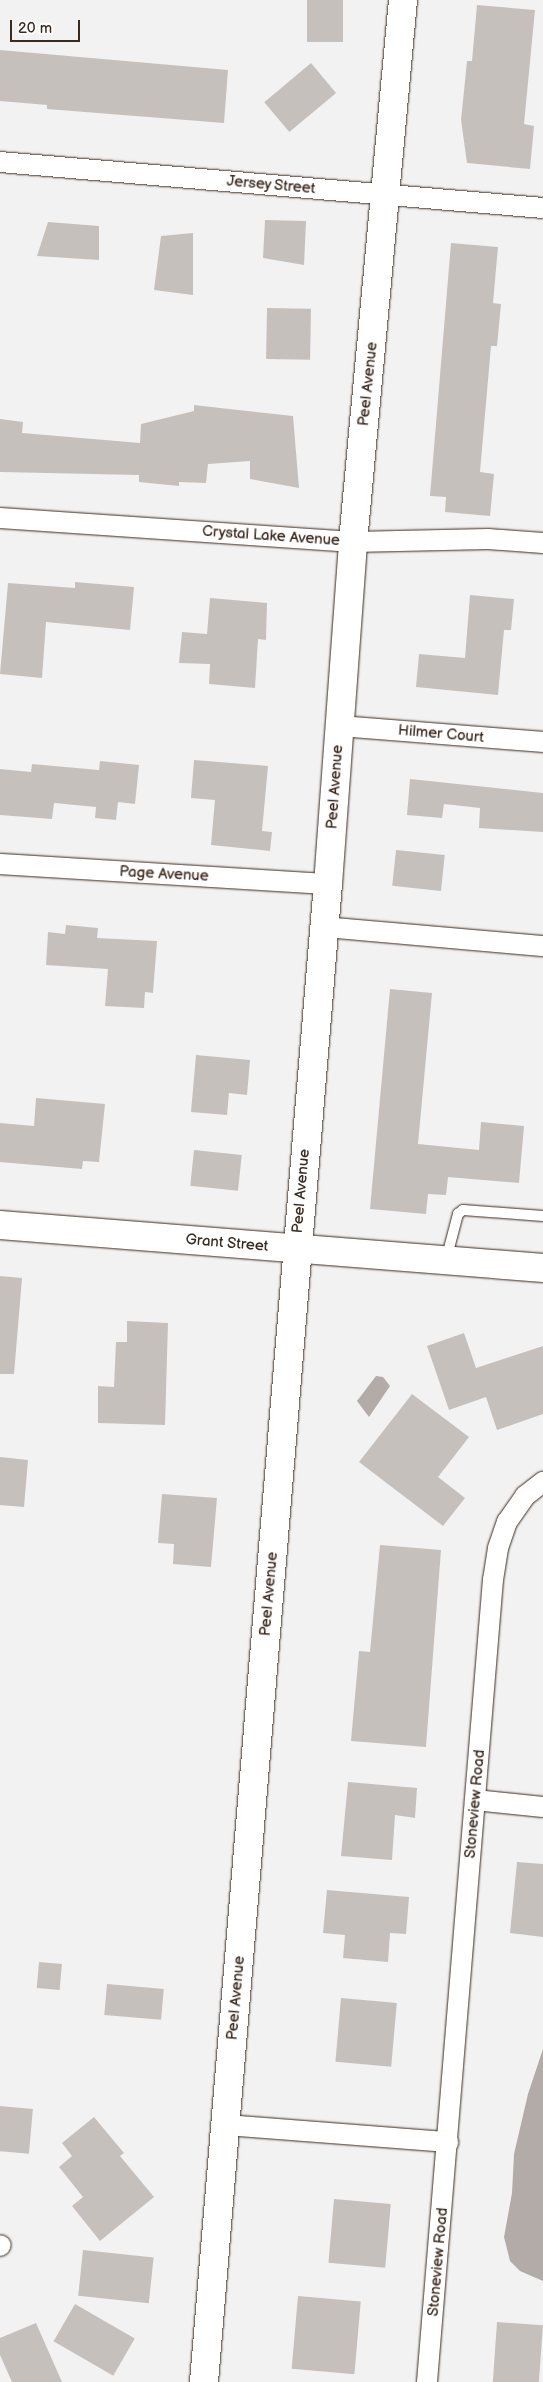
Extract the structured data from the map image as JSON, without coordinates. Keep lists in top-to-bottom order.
{
  "streets": {
    "street": [
      "Jersey Street",
      "Peel Avenue",
      "Crystal Lake Avenue",
      "Hilmer Court",
      "Page Avenue",
      "Grant Street",
      "Stoneview Road"
    ]
  },
  "crossings": [
    ["Jersey Street", "Peel Avenue"],
    ["Peel Avenue", "Crystal Lake Avenue"],
    ["Peel Avenue", "Hilmer Court"],
    ["Peel Avenue", "Page Avenue"],
    ["Peel Avenue", "Grant Street"]
  ],
  "scale_bar": "20 m"
}
